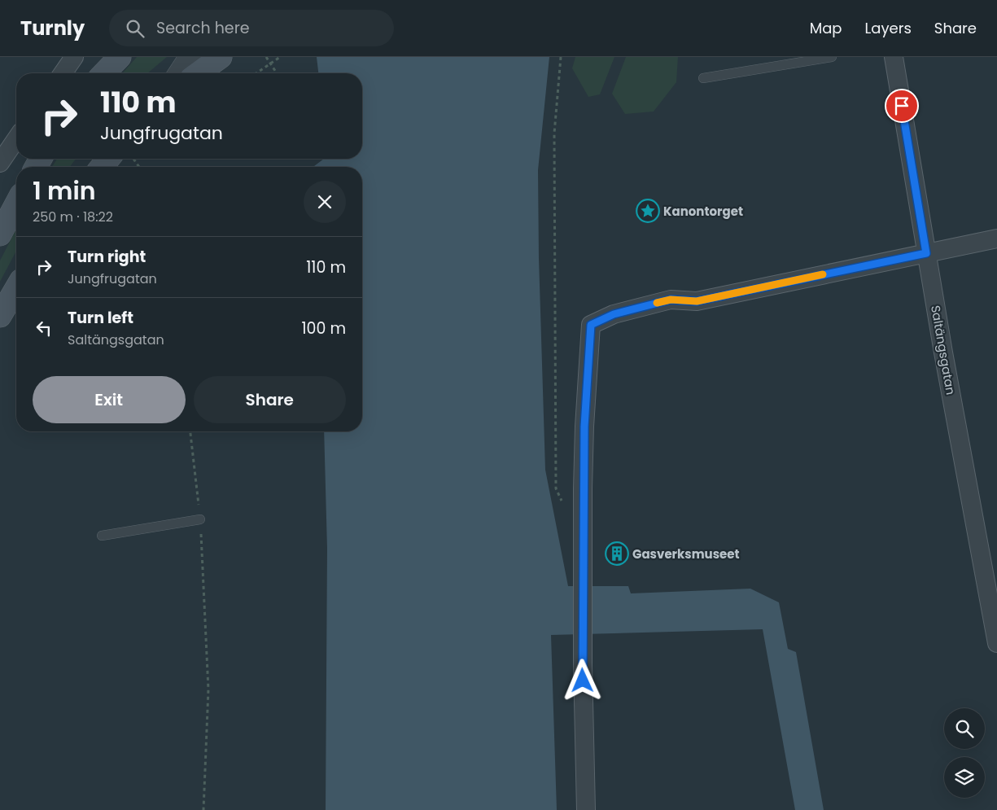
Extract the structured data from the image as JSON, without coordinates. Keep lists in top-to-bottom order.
{
  "streets": {
    "street": ["Saltängsgatan"]
  },
  "places": {
    "place": ["Kanontorget"],
    "building": ["Gasverksmuseet"]
  },
  "page": {
    "header": "Turnly",
    "search": "Search here",
    "nav": ["Map", "Layers", "Share"],
    "turn": ["110 m", "Jungfrugatan"],
    "heading": ["1 min", "250 m · 18:22"],
    "list": [
      {
        "name": "Turn right",
        "note": "Jungfrugatan",
        "value": "110 m"
      },
      {
        "name": "Turn left",
        "note": "Saltängsgatan",
        "value": "100 m"
      }
    ],
    "buttons": ["Exit", "Share"]
  }
}
